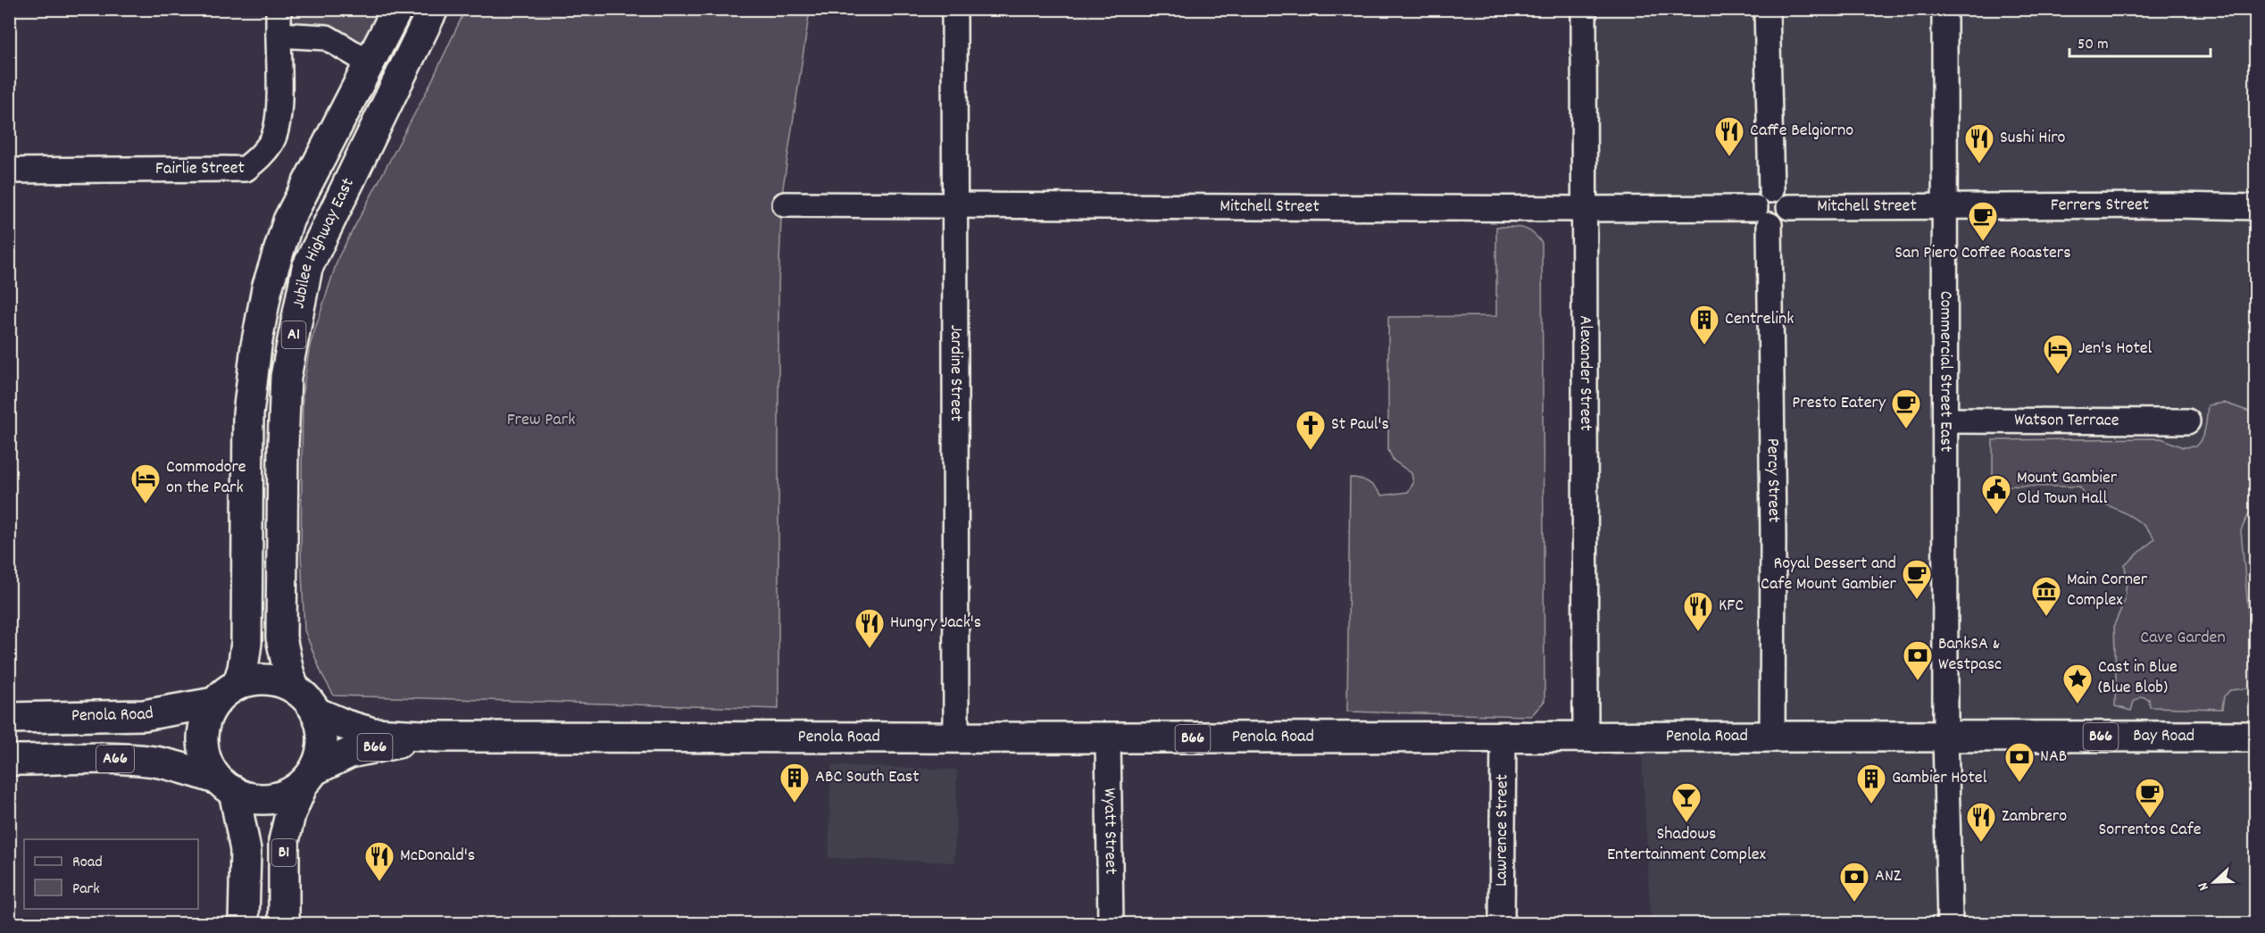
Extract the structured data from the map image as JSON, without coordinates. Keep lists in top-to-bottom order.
{
  "streets": {
    "main road": [
      "Jubilee Highway East",
      "A1",
      "Penola Road",
      "B66",
      "Bay Road",
      "A66",
      "B1"
    ],
    "street": [
      "Fairlie Street",
      "Ferrers Street",
      "Mitchell Street",
      "Commercial Street East",
      "Jardine Street",
      "Alexander Street",
      "Watson Terrace",
      "Percy Street",
      "Lawrence Street",
      "Wyatt Street"
    ]
  },
  "crossings": [
    ["Ferrers Street", "Mitchell Street"],
    ["Ferrers Street", "Commercial Street East"],
    ["Mitchell Street", "Commercial Street East"],
    ["Mitchell Street", "Jardine Street"],
    ["Mitchell Street", "Alexander Street"],
    ["Mitchell Street", "Percy Street"],
    ["Jubilee Highway East", "A1"],
    ["Jubilee Highway East", "Penola Road"],
    ["Jubilee Highway East", "A66"],
    ["Jubilee Highway East", "B1"],
    ["A1", "Penola Road"],
    ["A1", "A66"],
    ["A1", "B1"],
    ["Commercial Street East", "Watson Terrace"],
    ["Commercial Street East", "Penola Road"],
    ["Commercial Street East", "Bay Road"],
    ["Jardine Street", "Penola Road"],
    ["Alexander Street", "Penola Road"],
    ["Percy Street", "Penola Road"],
    ["Penola Road", "Bay Road"],
    ["Penola Road", "A66"],
    ["Penola Road", "Lawrence Street"],
    ["Penola Road", "Wyatt Street"],
    ["Penola Road", "B1"],
    ["A66", "B1"]
  ],
  "parks": ["Frew Park", "Cave Garden"],
  "places": {
    "restaurant": [
      "Caffe Belgiorno",
      "Sushi Hiro",
      "KFC",
      "Hungry Jack's",
      "Zambrero",
      "McDonald's"
    ],
    "cafe": [
      "San Piero Coffee Roasters",
      "Presto Eatery",
      "Royal Dessert and Cafe Mount Gambier",
      "Sorrentos Cafe"
    ],
    "building": ["Centrelink", "ABC South East", "Gambier Hotel"],
    "hotel": ["Jen's Hotel", "Commodore on the Park"],
    "church": ["St Paul's"],
    "public building": ["Mount Gambier Old Town Hall"],
    "museum": ["Main Corner Complex"],
    "bank": ["BankSA & Westpasc", "NAB", "ANZ"],
    "place": ["Cast in Blue (Blue Blob)"],
    "bar": ["Shadows Entertainment Complex"]
  },
  "legend": ["Road", "Park"],
  "scale_bar": "50 m",
  "north": "left"
}
